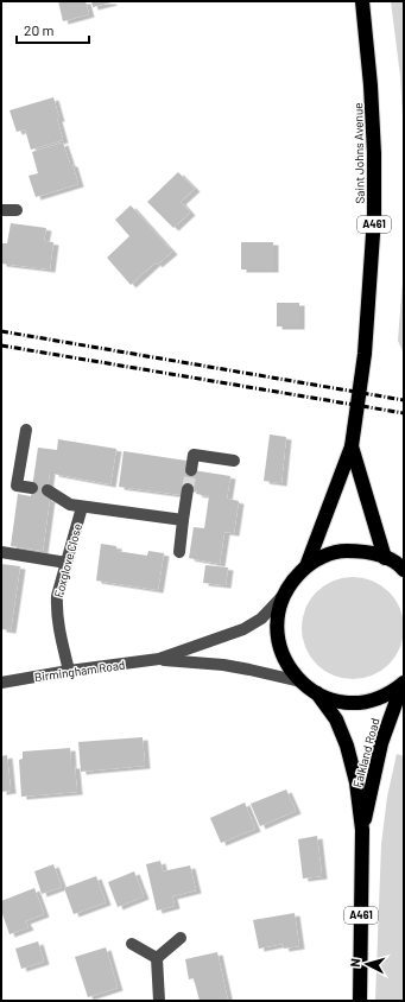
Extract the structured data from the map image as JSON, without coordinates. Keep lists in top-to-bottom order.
{
  "streets": {
    "highway": ["Saint Johns Avenue", "A461", "Falkland Road"],
    "street": ["Foxglove Close", "Birmingham Road"]
  },
  "crossings": [
    ["Foxglove Close", "Birmingham Road"]
  ],
  "scale_bar": "20 m",
  "north": "left"
}
